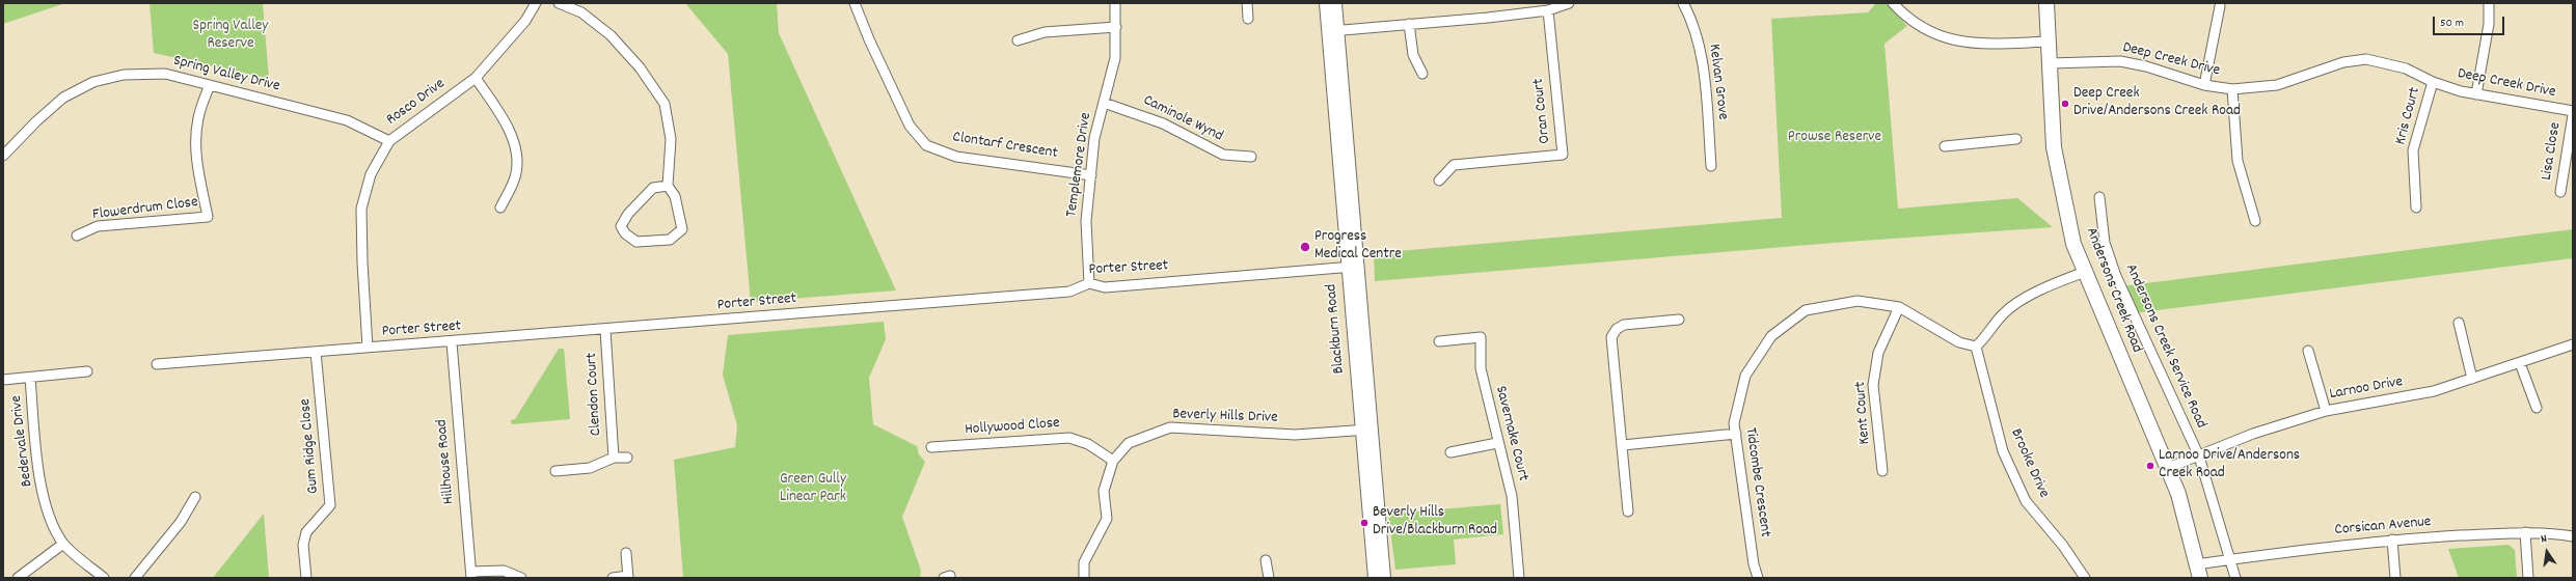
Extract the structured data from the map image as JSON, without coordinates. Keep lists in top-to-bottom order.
{
  "streets": {
    "main road": ["Andersons Creek Road", "Blackburn Road"],
    "street": [
      "Deep Creek Drive",
      "Spring Valley Drive",
      "Kelvan Grove",
      "Rosco Drive",
      "Oran Court",
      "Kris Court",
      "Caminole Wynd",
      "Clontarf Crescent",
      "Lisa Close",
      "Templemore Drive",
      "Flowerdrum Close",
      "Porter Street",
      "Andersons Creek Service Road",
      "Larnoo Drive",
      "Clendon Court",
      "Kent Court",
      "Beverly Hills Drive",
      "Hollywood Close",
      "Savernake Court",
      "Bedervale Drive",
      "Gum Ridge Close",
      "Hillhouse Road",
      "Brooke Drive",
      "Tidcombe Crescent",
      "Corsican Avenue"
    ]
  },
  "crossings": [
    ["Deep Creek Drive", "Kris Court"],
    ["Deep Creek Drive", "Andersons Creek Road"],
    ["Spring Valley Drive", "Rosco Drive"],
    ["Spring Valley Drive", "Flowerdrum Close"],
    ["Rosco Drive", "Porter Street"],
    ["Caminole Wynd", "Templemore Drive"],
    ["Clontarf Crescent", "Templemore Drive"],
    ["Templemore Drive", "Porter Street"],
    ["Porter Street", "Blackburn Road"],
    ["Porter Street", "Clendon Court"],
    ["Porter Street", "Gum Ridge Close"],
    ["Porter Street", "Hillhouse Road"],
    ["Andersons Creek Road", "Larnoo Drive"],
    ["Andersons Creek Road", "Corsican Avenue"],
    ["Blackburn Road", "Beverly Hills Drive"],
    ["Andersons Creek Service Road", "Larnoo Drive"],
    ["Andersons Creek Service Road", "Corsican Avenue"],
    ["Kent Court", "Tidcombe Crescent"],
    ["Beverly Hills Drive", "Hollywood Close"],
    ["Brooke Drive", "Tidcombe Crescent"]
  ],
  "parks": ["Spring Valley Reserve", "Prowse Reserve", "Green Gully Linear Park"],
  "places": [
    "Deep Creek Drive/Andersons Creek Road",
    "Progress Medical Centre",
    "Larnoo Drive/Andersons Creek Road",
    "Beverly Hills Drive/Blackburn Road"
  ],
  "scale_bar": "50 m",
  "north": "top"
}
